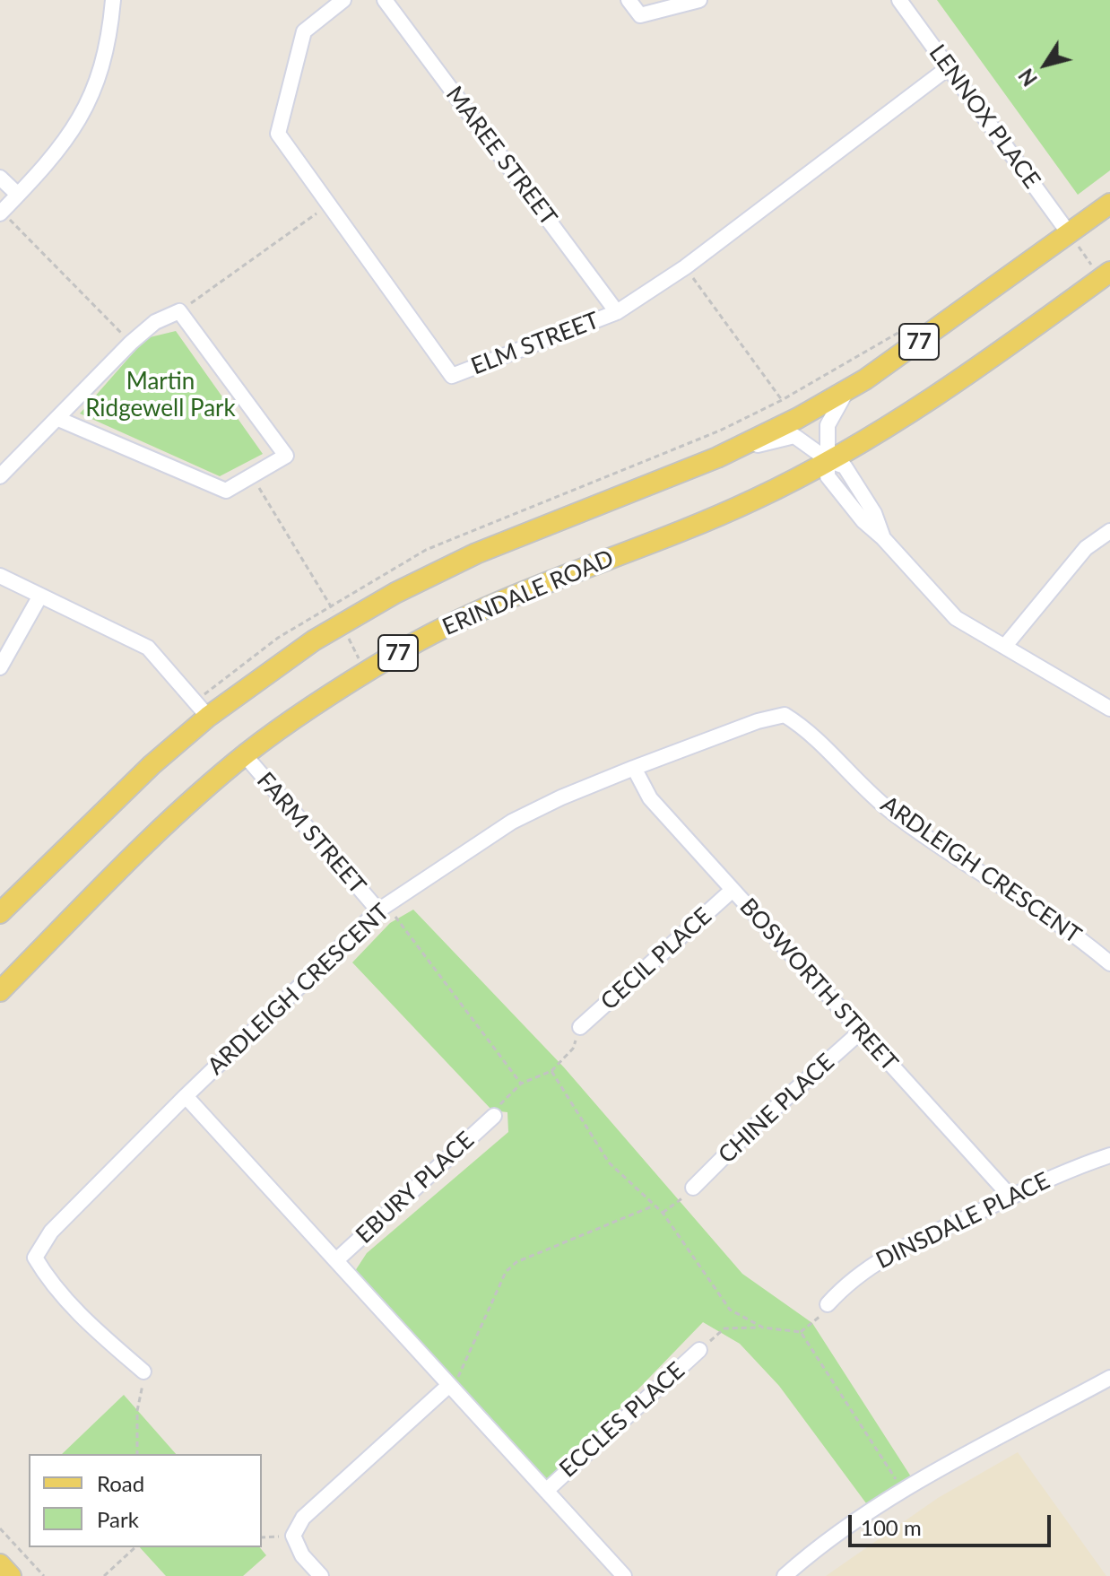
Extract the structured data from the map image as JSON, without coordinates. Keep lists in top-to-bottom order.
{
  "streets": {
    "main road": ["77", "ERINDALE ROAD"],
    "street": [
      "LENNOX PLACE",
      "MAREE STREET",
      "ELM STREET",
      "FARM STREET",
      "ARDLEIGH CRESCENT",
      "CECIL PLACE",
      "BOSWORTH STREET",
      "CHINE PLACE",
      "EBURY PLACE",
      "DINSDALE PLACE",
      "ECCLES PLACE"
    ]
  },
  "crossings": [
    ["LENNOX PLACE", "77"],
    ["LENNOX PLACE", "ELM STREET"],
    ["MAREE STREET", "ELM STREET"],
    ["ERINDALE ROAD", "FARM STREET"],
    ["FARM STREET", "ARDLEIGH CRESCENT"],
    ["ARDLEIGH CRESCENT", "BOSWORTH STREET"],
    ["CECIL PLACE", "BOSWORTH STREET"],
    ["BOSWORTH STREET", "CHINE PLACE"],
    ["BOSWORTH STREET", "DINSDALE PLACE"]
  ],
  "parks": ["Martin Ridgewell Park"],
  "legend": ["Road", "Park"],
  "scale_bar": "100 m",
  "north": "bottom left"
}
